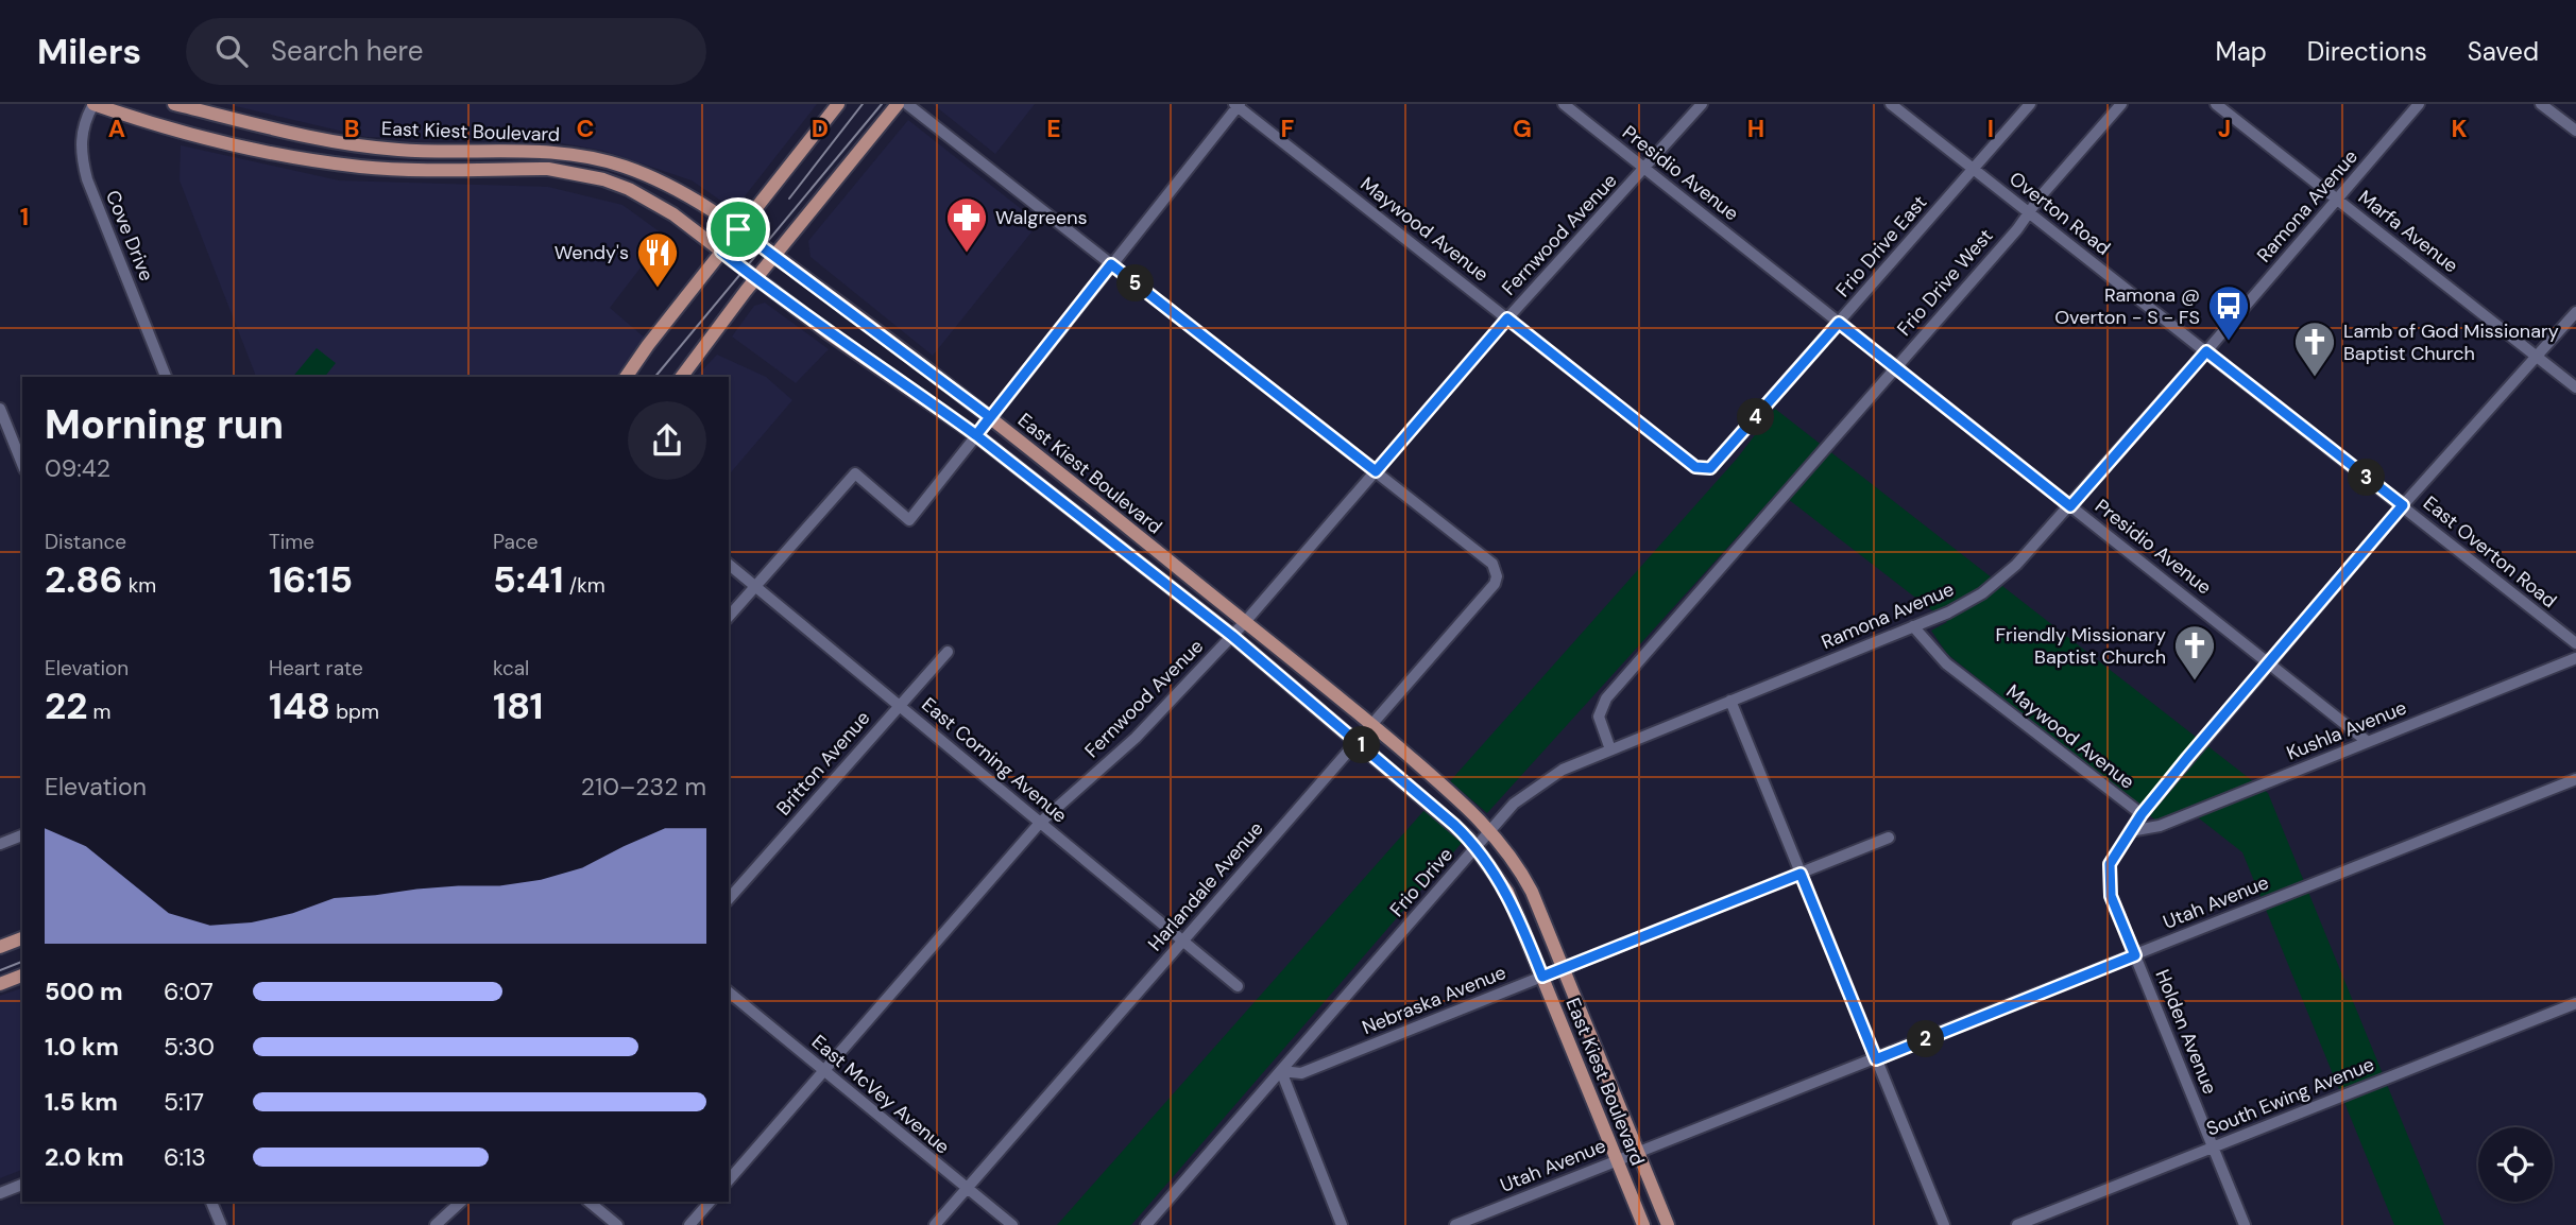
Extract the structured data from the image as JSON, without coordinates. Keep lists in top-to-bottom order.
{
  "streets": {
    "main road": ["East Kiest Boulevard"],
    "street": [
      "Presidio Avenue",
      "Ramona Avenue",
      "Overton Road",
      "Maywood Avenue",
      "Marfa Avenue",
      "Fernwood Avenue",
      "Cove Drive",
      "Frio Drive East",
      "Frio Drive West",
      "East Overton Road",
      "Kushla Avenue",
      "East Corning Avenue",
      "Britton Avenue",
      "Frio Drive",
      "Harlandale Avenue",
      "Utah Avenue",
      "Nebraska Avenue",
      "Holden Avenue",
      "East McVey Avenue",
      "South Ewing Avenue"
    ]
  },
  "crossings": [
    ["East Kiest Boulevard", "Fernwood Avenue"],
    ["East Kiest Boulevard", "Cove Drive"],
    ["East Kiest Boulevard", "Frio Drive"],
    ["East Kiest Boulevard", "Harlandale Avenue"],
    ["East Kiest Boulevard", "Utah Avenue"],
    ["East Kiest Boulevard", "Nebraska Avenue"],
    ["Presidio Avenue", "Ramona Avenue"],
    ["Presidio Avenue", "Fernwood Avenue"],
    ["Presidio Avenue", "Frio Drive East"],
    ["Presidio Avenue", "Frio Drive West"],
    ["Presidio Avenue", "Kushla Avenue"],
    ["Presidio Avenue", "Holden Avenue"],
    ["Ramona Avenue", "Overton Road"],
    ["Ramona Avenue", "Maywood Avenue"],
    ["Ramona Avenue", "Marfa Avenue"],
    ["Ramona Avenue", "Frio Drive West"],
    ["Ramona Avenue", "East Overton Road"],
    ["Ramona Avenue", "Frio Drive"],
    ["Overton Road", "Frio Drive East"],
    ["Overton Road", "Frio Drive West"],
    ["Overton Road", "East Overton Road"],
    ["Maywood Avenue", "Fernwood Avenue"],
    ["Maywood Avenue", "Frio Drive East"],
    ["Maywood Avenue", "Holden Avenue"],
    ["Marfa Avenue", "Holden Avenue"],
    ["Fernwood Avenue", "East Corning Avenue"],
    ["Fernwood Avenue", "Harlandale Avenue"],
    ["Fernwood Avenue", "East McVey Avenue"],
    ["Frio Drive West", "Frio Drive"],
    ["East Overton Road", "Holden Avenue"],
    ["Kushla Avenue", "Holden Avenue"],
    ["East Corning Avenue", "Britton Avenue"],
    ["East Corning Avenue", "Harlandale Avenue"],
    ["Frio Drive", "Nebraska Avenue"],
    ["Harlandale Avenue", "East McVey Avenue"],
    ["Utah Avenue", "Holden Avenue"],
    ["Holden Avenue", "South Ewing Avenue"]
  ],
  "places": {
    "pharmacy": ["Walgreens"],
    "restaurant": ["Wendy's"],
    "bus stop": ["Ramona @ Overton - S - FS"],
    "church": ["Lamb of God Missionary Baptist Church", "Friendly Missionary Baptist Church"]
  },
  "page": {
    "header": "Milers",
    "search": "Search here",
    "nav": ["Map", "Directions", "Saved"],
    "pins": [
      "5",
      "4",
      "3",
      "1",
      "2"
    ],
    "heading": ["Morning run", "09:42"],
    "stats": [
      ["Distance", "2.86 km"],
      ["Time", "16:15"],
      ["Pace", "5:41 /km"],
      ["Elevation", "22 m"],
      ["Heart rate", "148 bpm"],
      ["kcal", "181"]
    ],
    "chart": ["Elevation", "210–232 m"],
    "list": [
      {
        "name": "500 m",
        "note": "6:07"
      },
      {
        "name": "1.0 km",
        "note": "5:30"
      },
      {
        "name": "1.5 km",
        "note": "5:17"
      },
      {
        "name": "2.0 km",
        "note": "6:13"
      }
    ]
  },
  "grid": {
    "columns": [
      "A",
      "B",
      "C",
      "D",
      "E",
      "F",
      "G",
      "H",
      "I",
      "J",
      "K"
    ],
    "rows": ["1"]
  }
}
